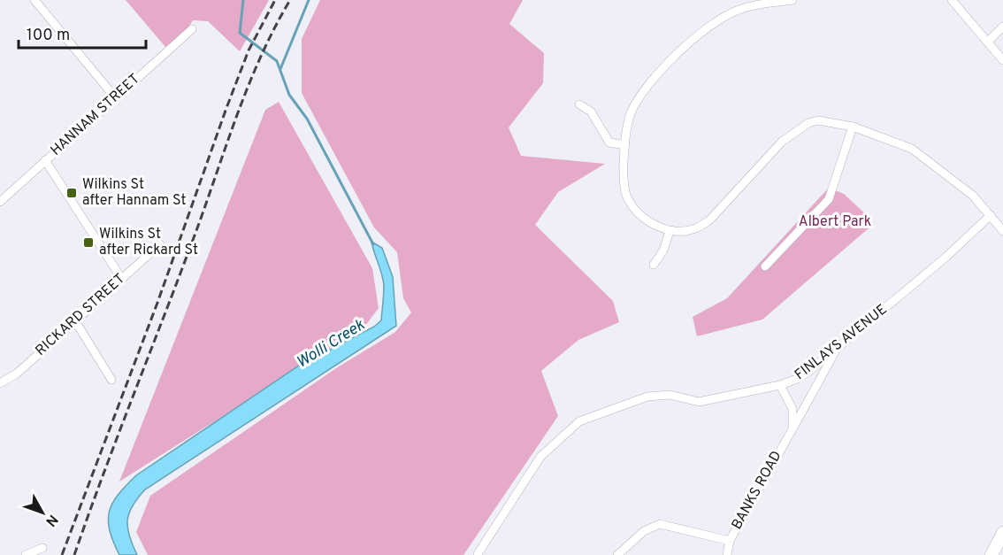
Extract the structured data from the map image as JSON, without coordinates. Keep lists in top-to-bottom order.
{
  "streets": {
    "street": [
      "HANNAM STREET",
      "RICKARD STREET",
      "FINLAYS AVENUE",
      "BANKS ROAD"
    ]
  },
  "crossings": [
    ["FINLAYS AVENUE", "BANKS ROAD"]
  ],
  "water": ["Wolli Creek"],
  "parks": ["Albert Park"],
  "places": {
    "transit": ["Wilkins St after Hannam St", "Wilkins St after Rickard St"]
  },
  "scale_bar": "100 m",
  "north": "bottom right"
}
